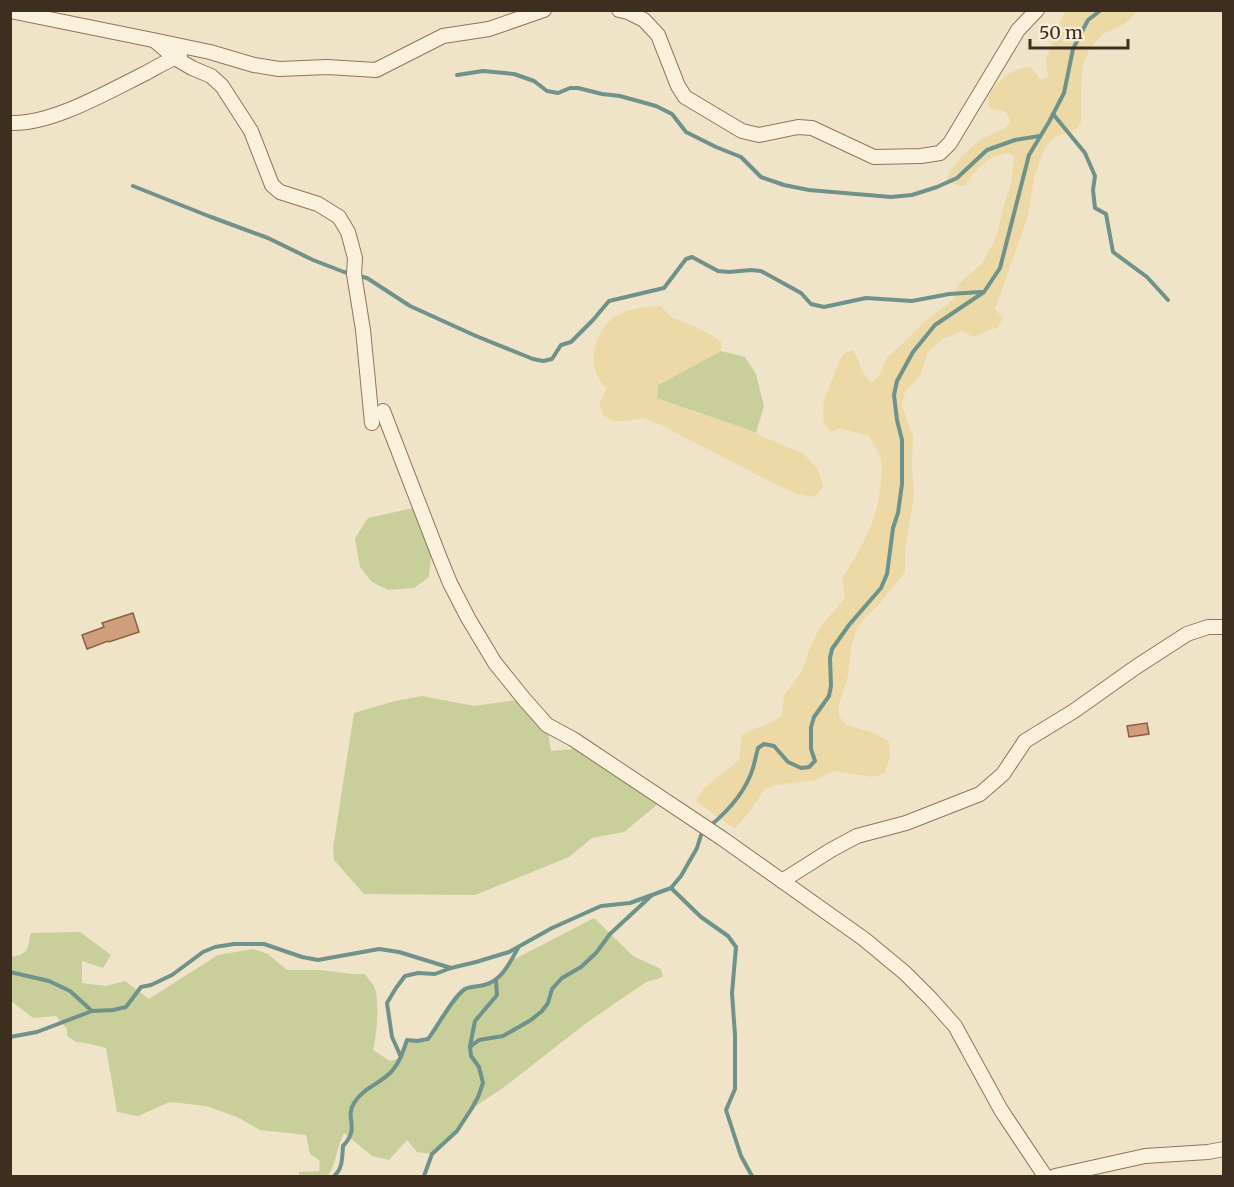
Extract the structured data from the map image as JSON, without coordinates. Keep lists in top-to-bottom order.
{
  "scale_bar": "50 m"
}
